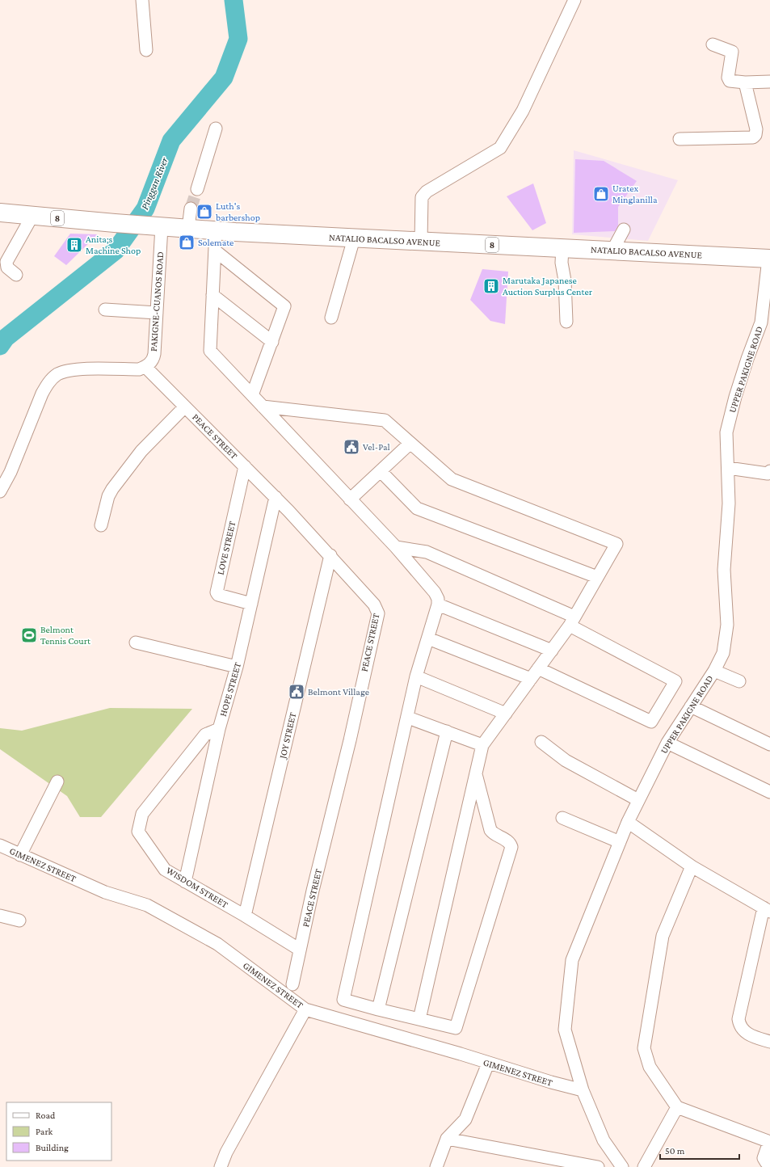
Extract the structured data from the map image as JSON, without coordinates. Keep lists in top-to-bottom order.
{
  "streets": {
    "highway": ["8", "NATALIO BACALSO AVENUE"],
    "street": [
      "PAKIGNE-CUANOS ROAD",
      "UPPER PAKIGNE ROAD",
      "PEACE STREET",
      "LOVE STREET",
      "HOPE STREET",
      "JOY STREET",
      "GIMENEZ STREET",
      "WISDOM STREET"
    ]
  },
  "crossings": [
    ["NATALIO BACALSO AVENUE", "PAKIGNE-CUANOS ROAD"],
    ["NATALIO BACALSO AVENUE", "UPPER PAKIGNE ROAD"],
    ["PAKIGNE-CUANOS ROAD", "PEACE STREET"],
    ["UPPER PAKIGNE ROAD", "GIMENEZ STREET"],
    ["PEACE STREET", "LOVE STREET"],
    ["PEACE STREET", "HOPE STREET"],
    ["PEACE STREET", "JOY STREET"],
    ["PEACE STREET", "WISDOM STREET"],
    ["LOVE STREET", "HOPE STREET"],
    ["HOPE STREET", "WISDOM STREET"],
    ["JOY STREET", "WISDOM STREET"]
  ],
  "water": ["Pinggan River"],
  "places": {
    "shop": ["Uratex Minglanilla", "Luth's barbershop", "Solemate"],
    "building": ["Anita;s Machine Shop", "Marutaka Japanese Auction Surplus Center"],
    "public building": ["Vel-Pal", "Belmont Village"],
    "sports": ["Belmont Tennis Court"]
  },
  "legend": ["Road", "Park", "Building"],
  "scale_bar": "50 m"
}
